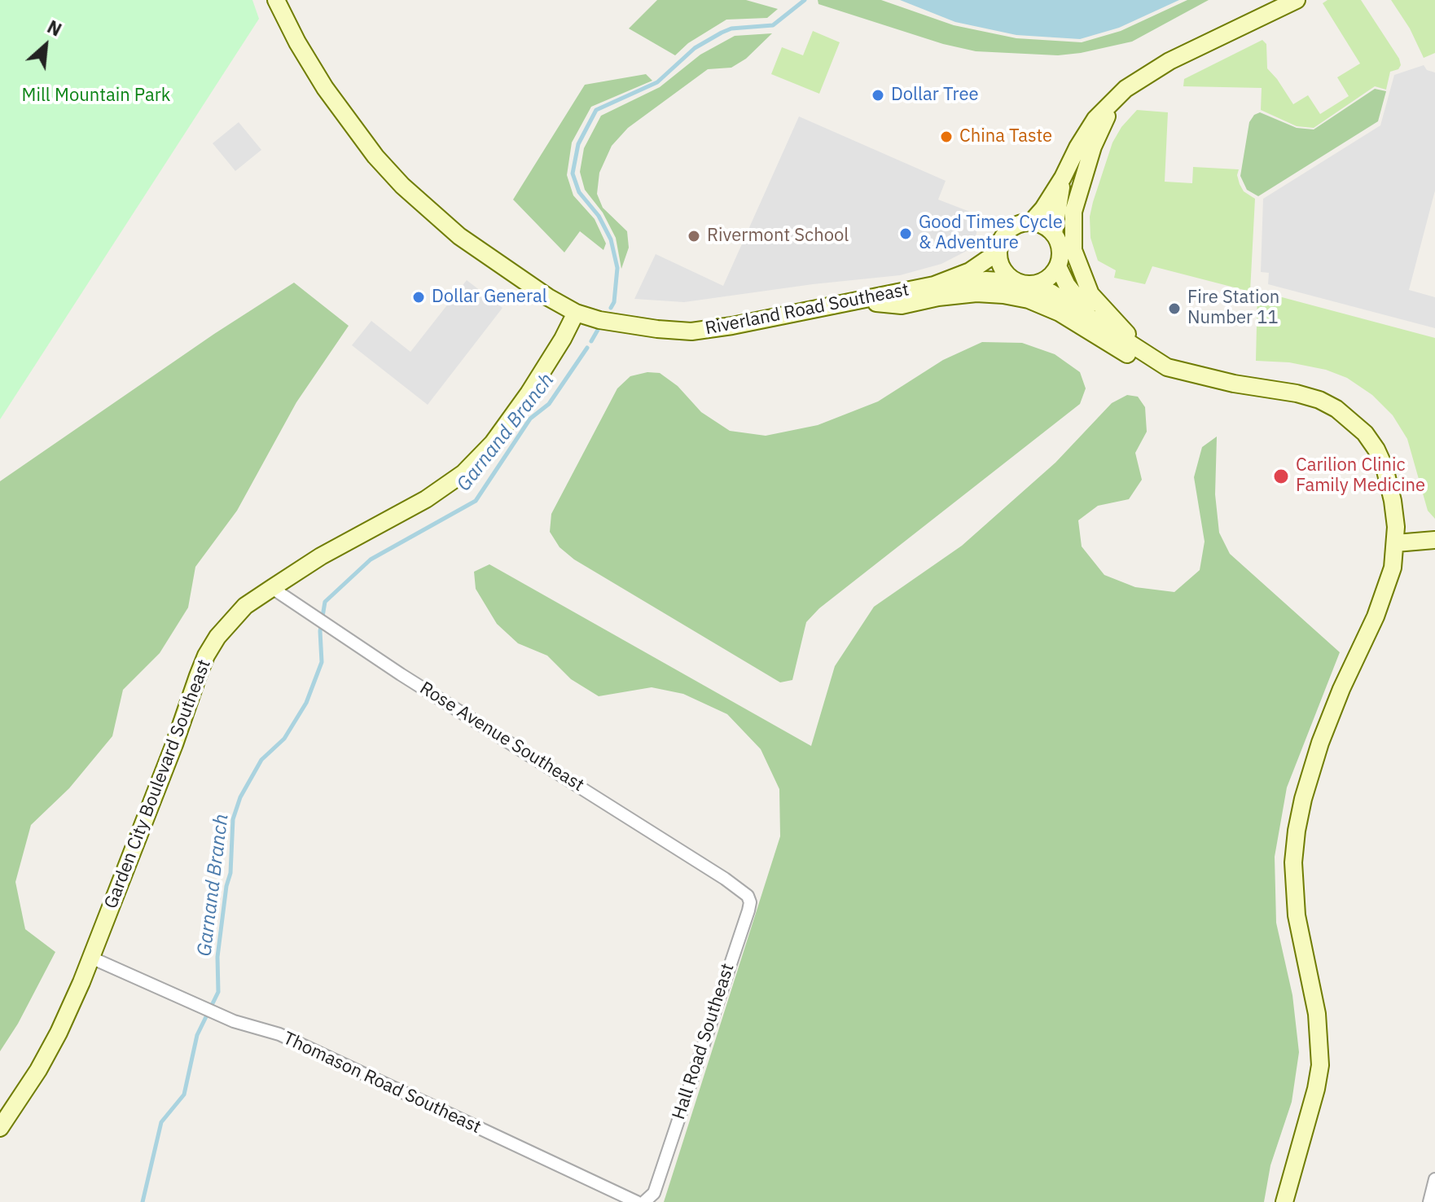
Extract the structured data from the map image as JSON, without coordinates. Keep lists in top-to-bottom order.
{
  "streets": {
    "main road": ["Riverland Road Southeast", "Garden City Boulevard Southeast"],
    "street": ["Rose Avenue Southeast", "Hall Road Southeast", "Thomason Road Southeast"]
  },
  "crossings": [
    ["Riverland Road Southeast", "Garden City Boulevard Southeast"],
    ["Rose Avenue Southeast", "Garden City Boulevard Southeast"],
    ["Rose Avenue Southeast", "Hall Road Southeast"],
    ["Garden City Boulevard Southeast", "Thomason Road Southeast"],
    ["Hall Road Southeast", "Thomason Road Southeast"]
  ],
  "water": ["Garnand Branch"],
  "parks": ["Mill Mountain Park"],
  "places": [
    "Dollar Tree",
    "China Taste",
    "Good Times Cycle & Adventure",
    "Rivermont School",
    "Dollar General",
    "Fire Station Number 11",
    "Carilion Clinic Family Medicine"
  ],
  "north": "top right"
}
